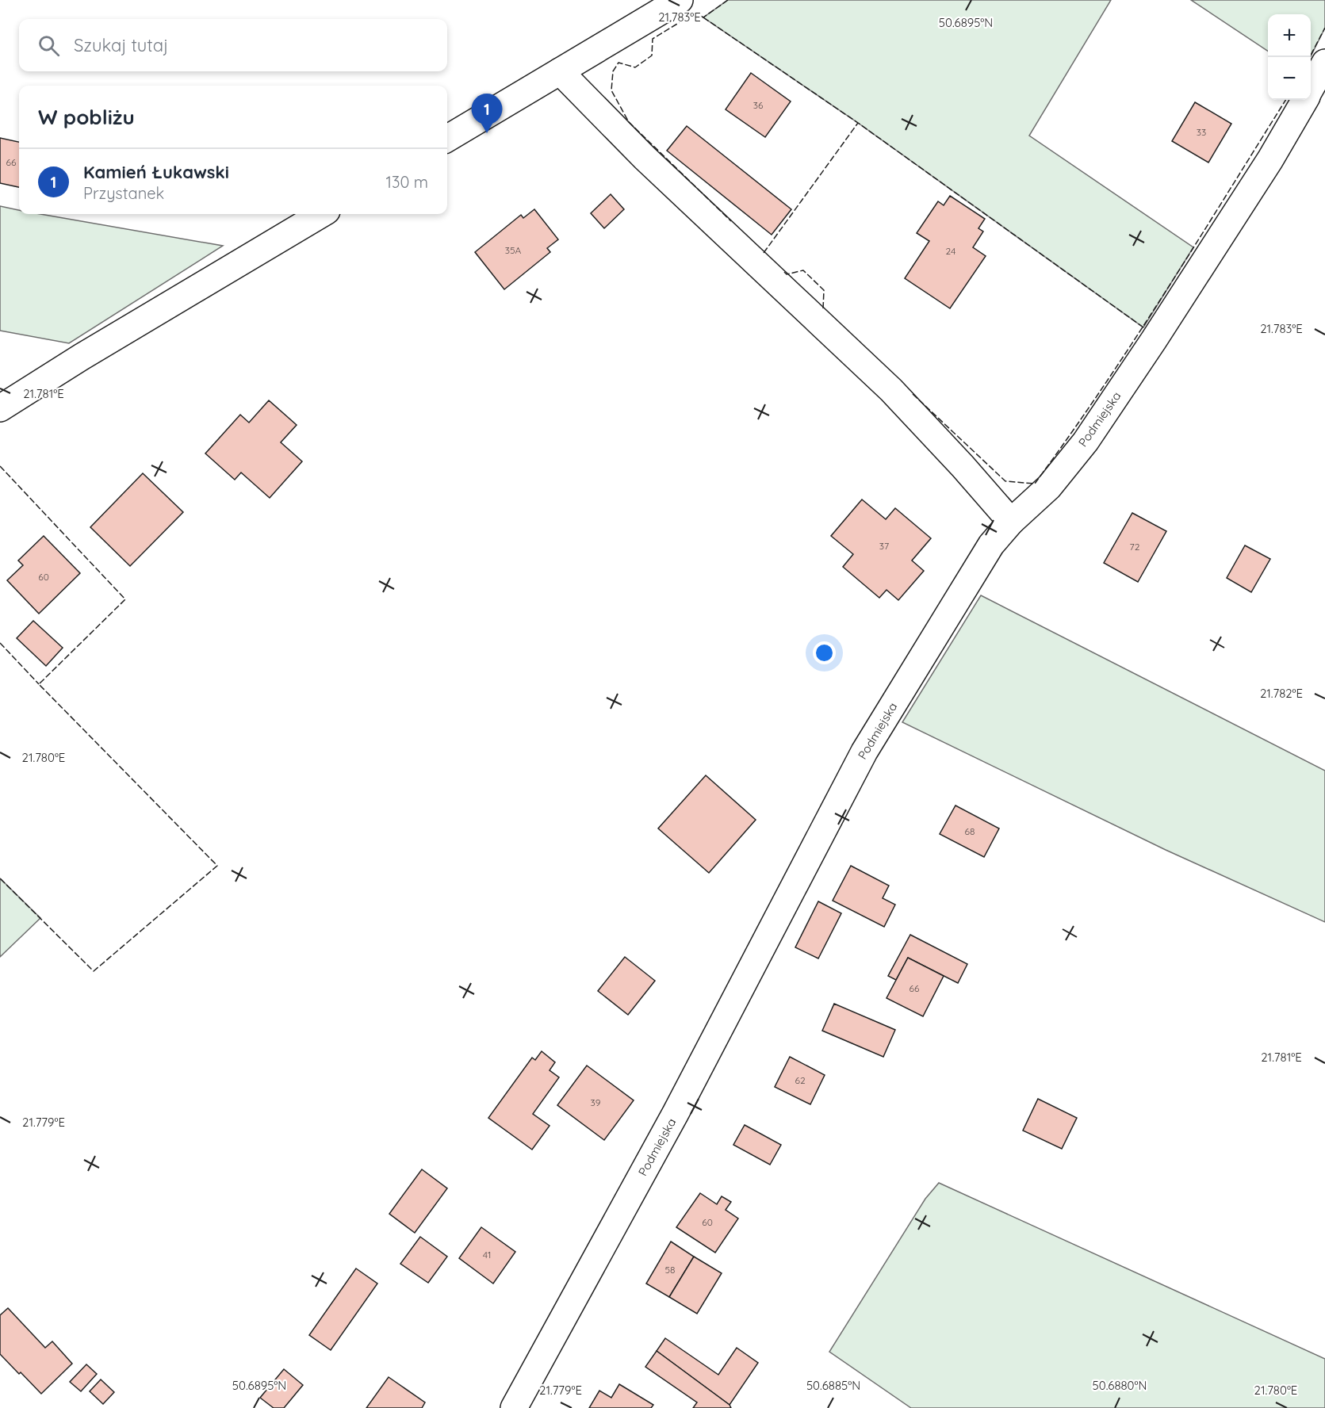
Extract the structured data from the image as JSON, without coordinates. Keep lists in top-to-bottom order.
{
  "streets": {
    "street": ["Podmiejska"]
  },
  "house_numbers": [
    "36",
    "33",
    "66",
    "35A",
    "24",
    "37",
    "72",
    "60",
    "68",
    "66",
    "62",
    "39",
    "60",
    "41",
    "58"
  ],
  "page": {
    "map_buttons": ["+", "−"],
    "search": "Szukaj tutaj",
    "heading": "W pobliżu",
    "pins": "1",
    "list": [
      {
        "mark": "1",
        "name": "Kamień Łukawski",
        "note": "Przystanek",
        "value": "130 m"
      }
    ]
  },
  "coordinates": [
    "21.783°E",
    "50.6895°N",
    "21.781°E",
    "21.782°E",
    "21.780°E",
    "21.779°E",
    "50.6885°N",
    "50.6880°N"
  ]
}
